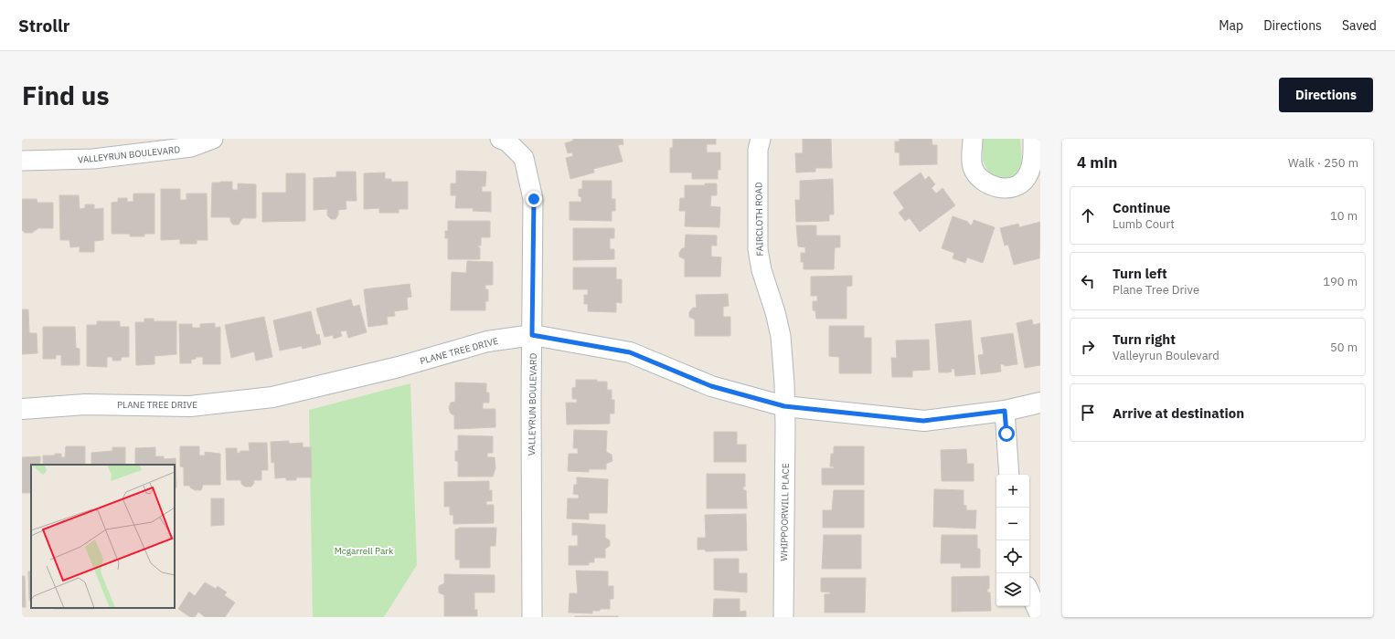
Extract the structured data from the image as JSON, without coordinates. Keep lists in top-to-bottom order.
{
  "streets": {
    "street": [
      "VALLEYRUN BOULEVARD",
      "FAIRCLOTH ROAD",
      "PLANE TREE DRIVE",
      "WHIPPOORWILL PLACE"
    ]
  },
  "crossings": [
    ["VALLEYRUN BOULEVARD", "PLANE TREE DRIVE"],
    ["FAIRCLOTH ROAD", "PLANE TREE DRIVE"],
    ["FAIRCLOTH ROAD", "WHIPPOORWILL PLACE"],
    ["PLANE TREE DRIVE", "WHIPPOORWILL PLACE"]
  ],
  "parks": ["Mcgarrell Park"],
  "page": {
    "header": "Strollr",
    "nav": ["Map", "Directions", "Saved"],
    "buttons": "Directions",
    "title": "Find us",
    "heading": ["4 min", "Walk · 250 m"],
    "list": [
      ["Continue", "Lumb Court", "10 m"],
      ["Turn left", "Plane Tree Drive", "190 m"],
      ["Turn right", "Valleyrun Boulevard", "50 m"],
      "Arrive at destination"
    ],
    "map_buttons": ["+", "−"]
  }
}
